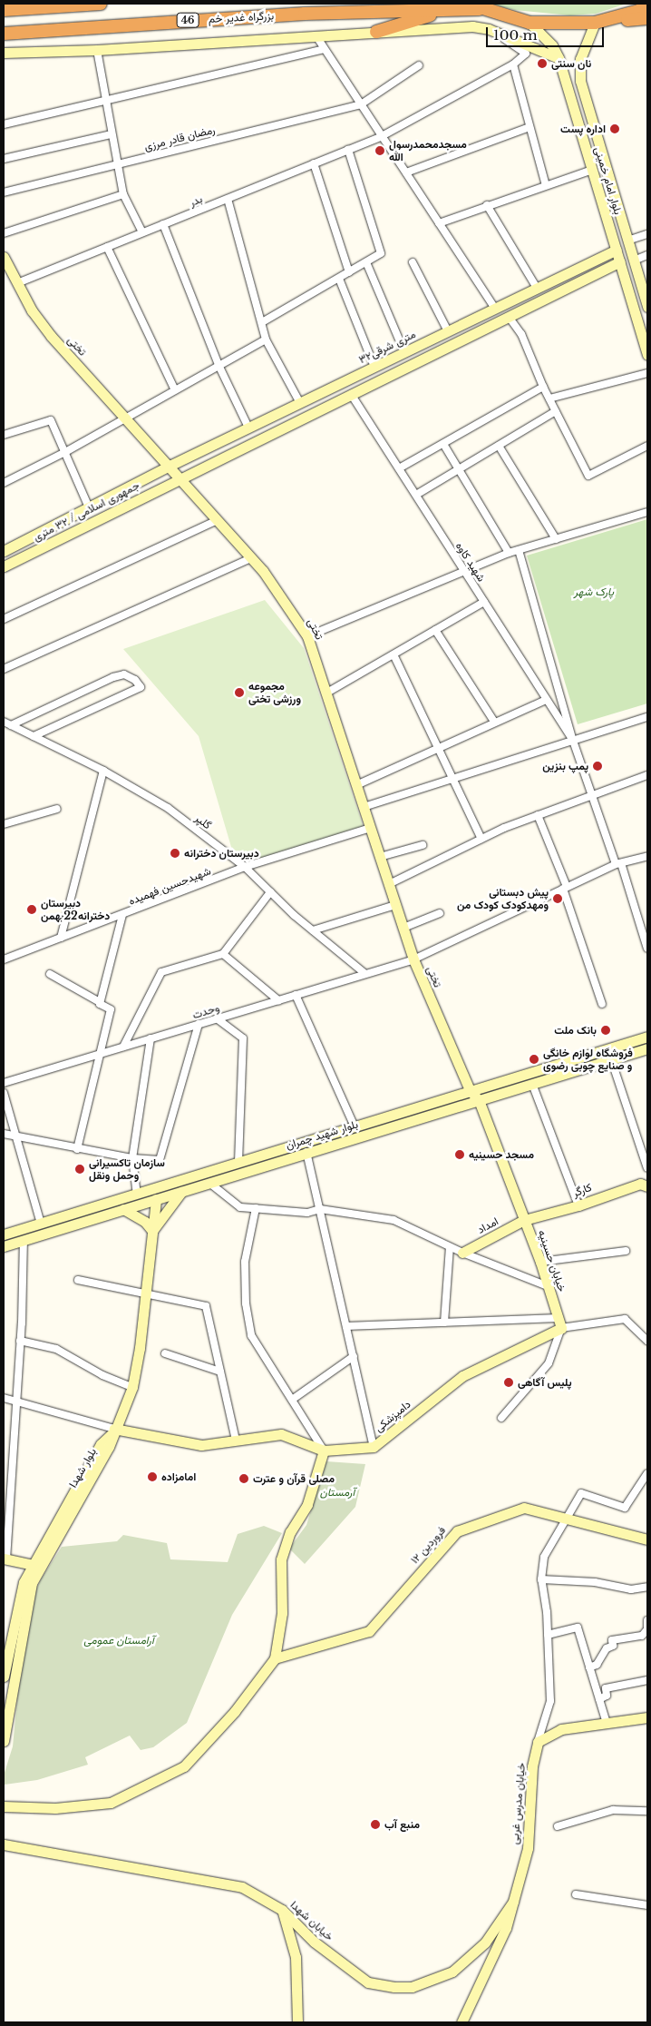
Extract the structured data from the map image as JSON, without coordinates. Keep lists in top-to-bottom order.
{
  "streets": {
    "highway": ["بزرگراه غدیر خم", "46"],
    "street": [
      "رمضان قادر مرزی",
      "بلوار امام خمینی",
      "بدر",
      "تختی",
      "متری شرقی۳۲",
      "جمهوری اسلامی / ۳۲ متری",
      "شهید کاوه",
      "گلپر",
      "شهیدحسین فهمیده",
      "وحدت",
      "بلوار شهید چمران",
      "کارگر",
      "امداد",
      "خیابان حسینیه",
      "دامپزشکی",
      "بلوار شهدا",
      "۱۲ فروردین",
      "خیابان مدرس غربی",
      "خیابان شهدا"
    ]
  },
  "crossings": [
    ["بزرگراه غدیر خم", "46"],
    ["46", "بلوار امام خمینی"],
    ["بلوار امام خمینی", "متری شرقی۳۲"],
    ["بدر", "تختی"],
    ["تختی", "متری شرقی۳۲"],
    ["تختی", "جمهوری اسلامی / ۳۲ متری"],
    ["تختی", "شهیدحسین فهمیده"],
    ["تختی", "وحدت"],
    ["تختی", "بلوار شهید چمران"],
    ["تختی", "خیابان حسینیه"],
    ["متری شرقی۳۲", "جمهوری اسلامی / ۳۲ متری"],
    ["گلپر", "شهیدحسین فهمیده"],
    ["گلپر", "وحدت"],
    ["بلوار شهید چمران", "خیابان حسینیه"],
    ["کارگر", "امداد"],
    ["کارگر", "خیابان حسینیه"],
    ["امداد", "خیابان حسینیه"],
    ["خیابان حسینیه", "دامپزشکی"],
    ["دامپزشکی", "بلوار شهدا"],
    ["خیابان مدرس غربی", "خیابان شهدا"]
  ],
  "parks": ["پارک شهر", "آرمستان", "آرامستان عمومی"],
  "places": [
    "نان سنتی",
    "اداره پست",
    "مسجدمحمدرسول الله",
    "مجموعه ورزشی تختی",
    "پمپ بنزین",
    "دبیرستان دخترانه",
    "پیش دبستانی ومهدکودک کودک من",
    "دبیرستان دخترانه22بهمن",
    "بانک ملت",
    "فروشگاه لوازم خانگی و صنایع چوبی رضوی",
    "مسجد حسینیه",
    "سازمان تاکسیرانی وحمل ونقل",
    "پلیس آگاهی",
    "امامزاده",
    "مصلی قرآن و عترت",
    "منبع آب"
  ],
  "scale_bar": "100 m"
}
